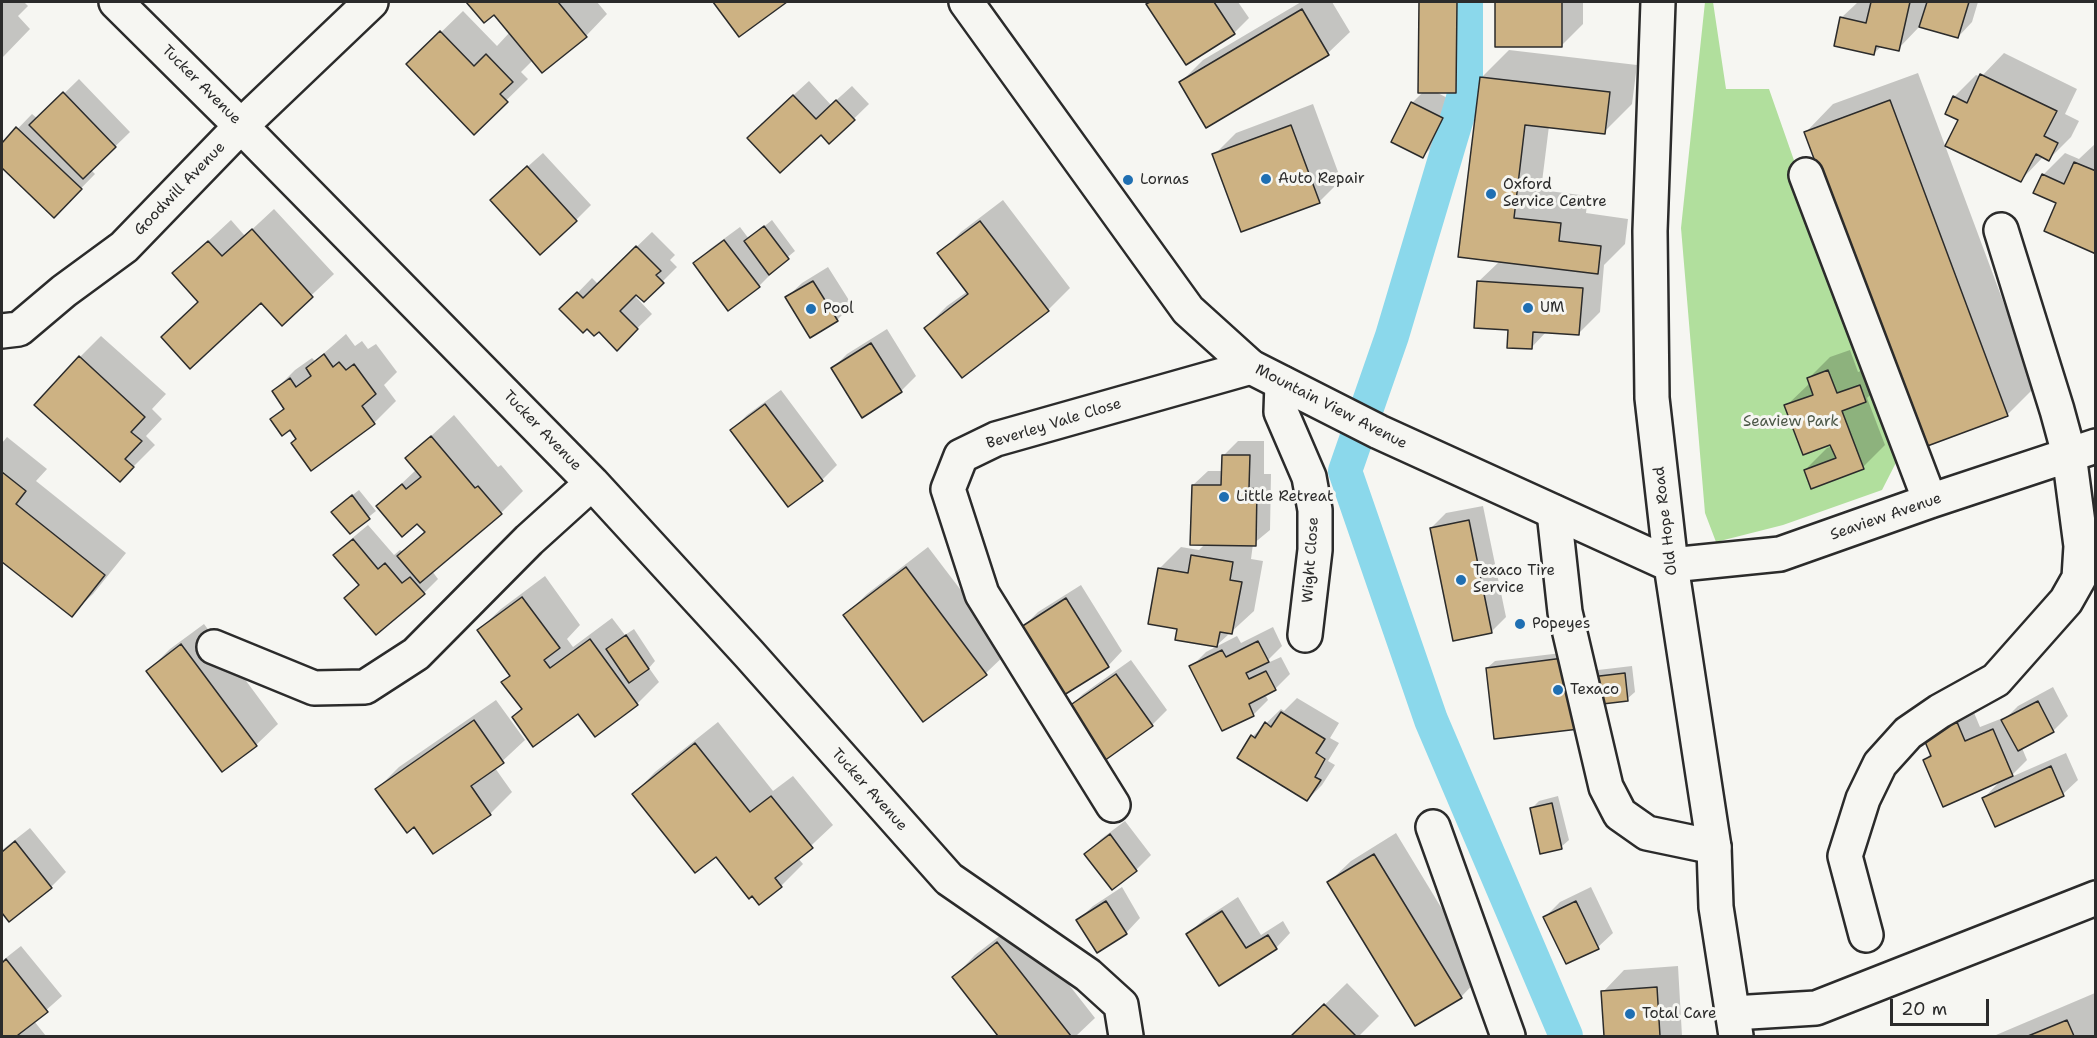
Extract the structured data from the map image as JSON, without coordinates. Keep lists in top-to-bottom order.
{
  "streets": {
    "street": [
      "Tucker Avenue",
      "Goodwill Avenue",
      "Mountain View Avenue",
      "Beverley Vale Close",
      "Seaview Avenue",
      "Old Hope Road",
      "Wight Close"
    ]
  },
  "crossings": [
    ["Tucker Avenue", "Goodwill Avenue"],
    ["Mountain View Avenue", "Beverley Vale Close"],
    ["Mountain View Avenue", "Seaview Avenue"],
    ["Mountain View Avenue", "Old Hope Road"],
    ["Mountain View Avenue", "Wight Close"],
    ["Seaview Avenue", "Old Hope Road"]
  ],
  "parks": ["Seaview Park"],
  "places": [
    "Auto Repair",
    "Lornas",
    "Oxford Service Centre",
    "UM",
    "Pool",
    "Little Retreat",
    "Texaco Tire Service",
    "Popeyes",
    "Texaco",
    "Total Care"
  ],
  "scale_bar": "20 m"
}
